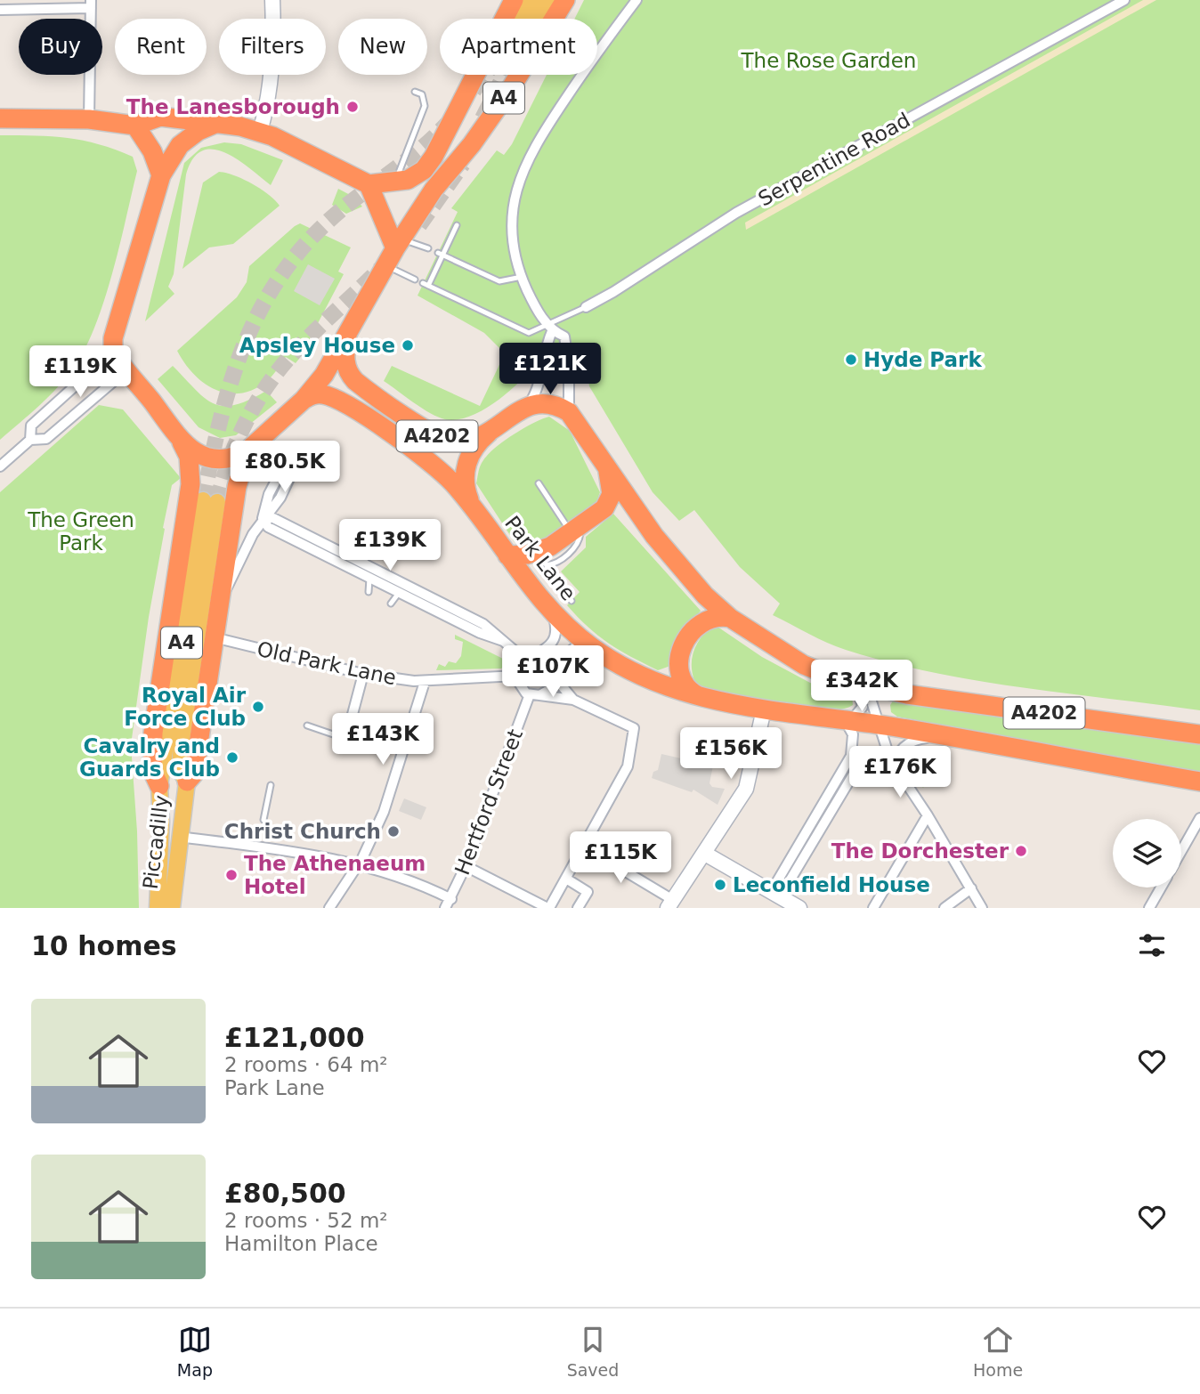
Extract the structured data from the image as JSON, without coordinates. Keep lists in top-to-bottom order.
{
  "streets": {
    "highway": ["A4", "A4202", "Park Lane"],
    "main road": ["Piccadilly"],
    "street": ["Serpentine Road", "Old Park Lane", "Hertford Street"]
  },
  "crossings": [
    ["A4", "A4202"],
    ["A4", "Park Lane"],
    ["A4", "Old Park Lane"],
    ["A4", "Piccadilly"],
    ["A4202", "Park Lane"],
    ["Park Lane", "Hertford Street"],
    ["Old Park Lane", "Hertford Street"]
  ],
  "parks": ["The Rose Garden", "The Green Park"],
  "places": [
    "The Lanesborough",
    "Apsley House",
    "Hyde Park",
    "Royal Air Force Club",
    "Cavalry and Guards Club",
    "Christ Church",
    "The Dorchester",
    "The Athenaeum Hotel",
    "Leconfield House"
  ],
  "page": {
    "chip": [
      "Buy",
      "Rent",
      "Filters",
      "New",
      "Apartment"
    ],
    "price": [
      "£121K",
      "£119K",
      "£80.5K",
      "£139K",
      "£107K",
      "£342K",
      "£143K",
      "£156K",
      "£176K",
      "£115K"
    ],
    "heading": "10 homes",
    "list": [
      {
        "name": "£121,000",
        "note": "2 rooms · 64 m² · Park Lane"
      },
      {
        "name": "£80,500",
        "note": "2 rooms · 52 m² · Hamilton Place"
      }
    ],
    "tabs": ["Map", "Saved", "Home"]
  }
}
